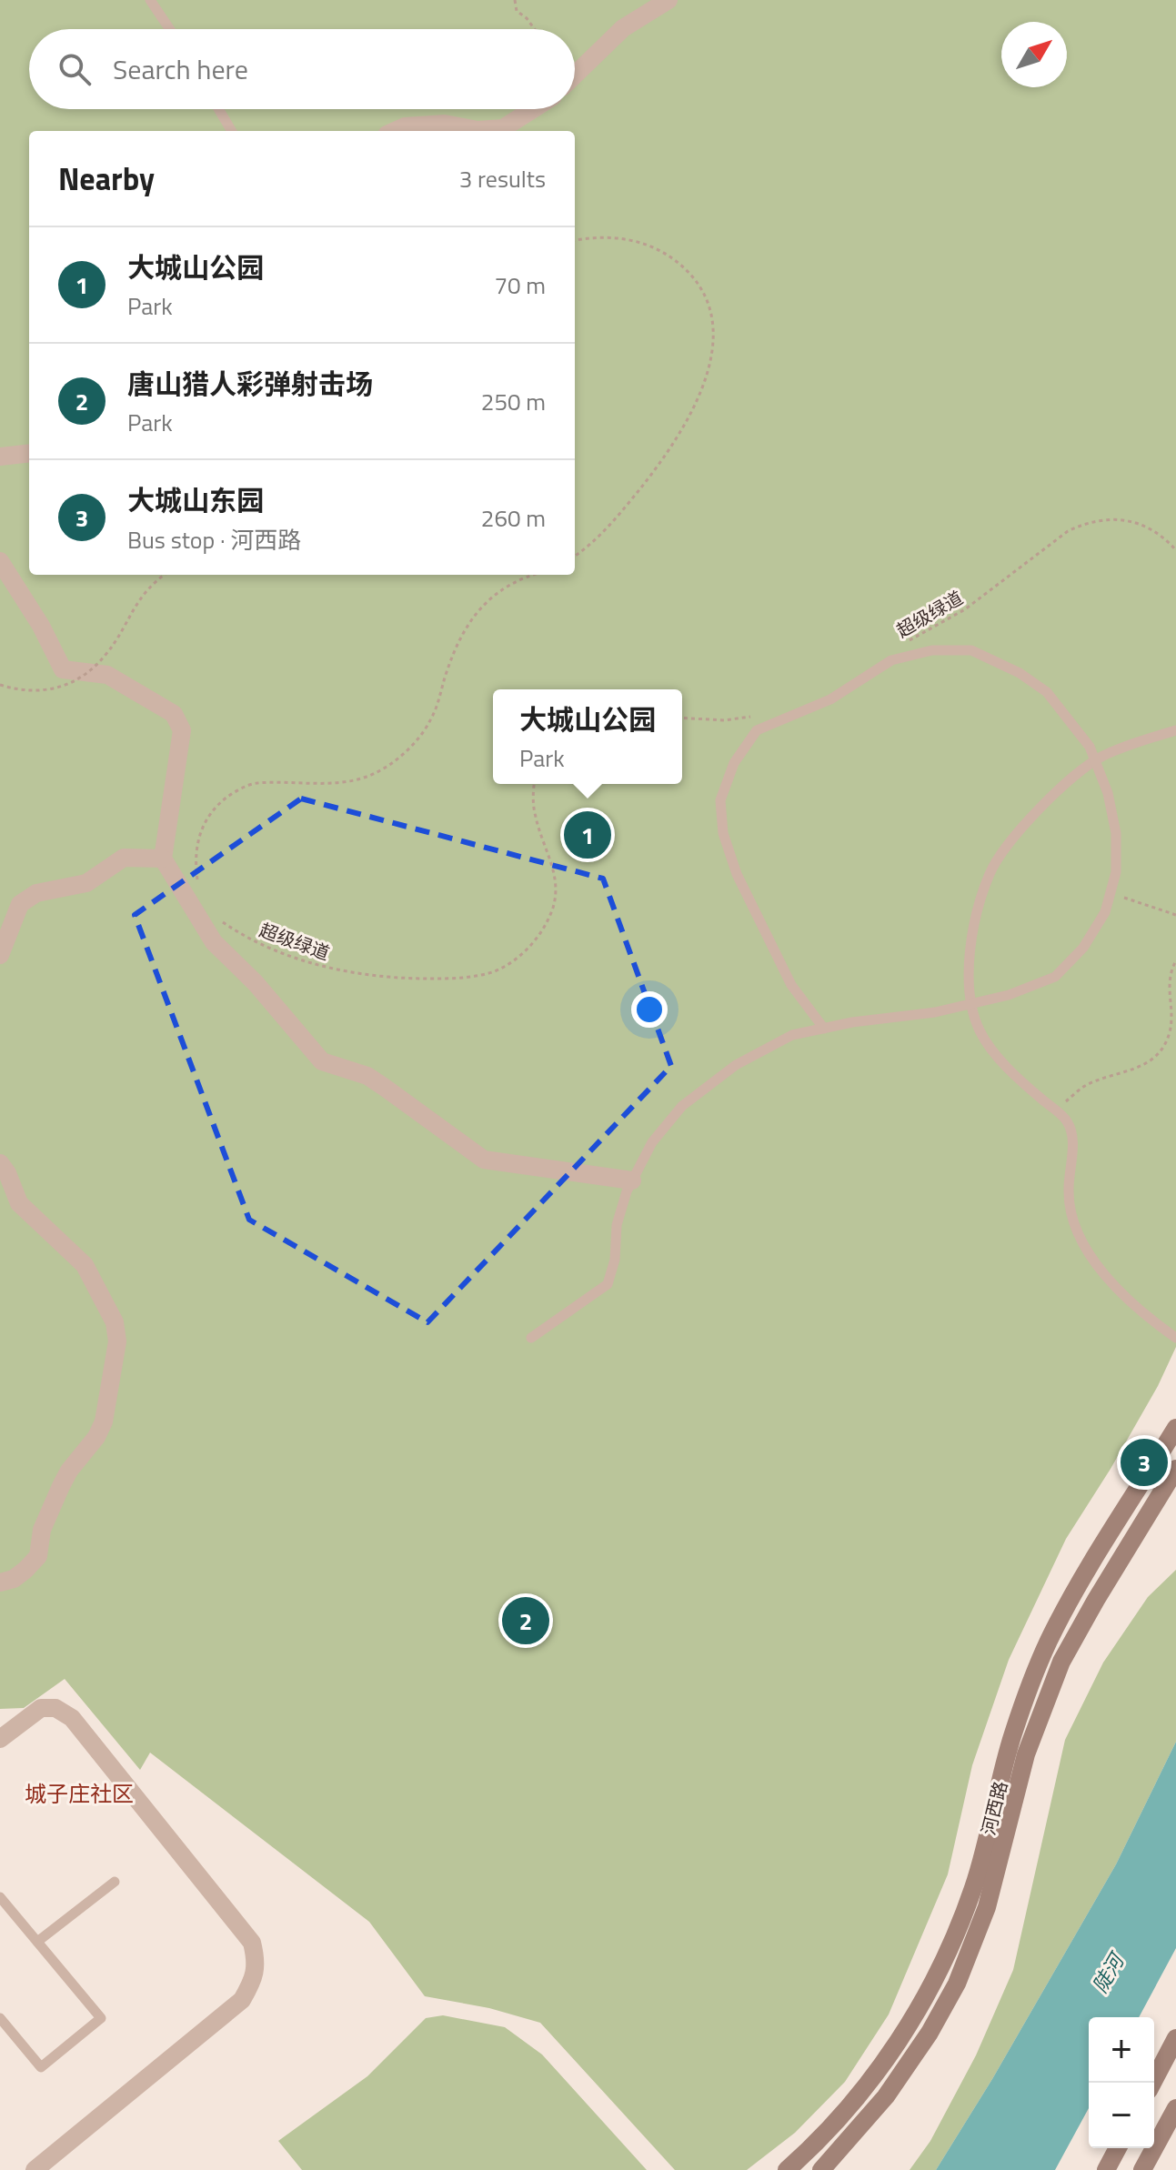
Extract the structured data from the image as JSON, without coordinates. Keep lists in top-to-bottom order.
{
  "streets": {
    "street": ["河西路"],
    "path": ["超级绿道"]
  },
  "districts": ["城子庄社区"],
  "water": ["陡河"],
  "north": "top right",
  "page": {
    "search": "Search here",
    "heading": ["Nearby", "3 results"],
    "list": [
      {
        "mark": "1",
        "name": "大城山公园",
        "note": "Park",
        "value": "70 m"
      },
      {
        "mark": "2",
        "name": "唐山猎人彩弹射击场",
        "note": "Park",
        "value": "250 m"
      },
      {
        "mark": "3",
        "name": "大城山东园",
        "note": "Bus stop · 河西路",
        "value": "260 m"
      }
    ],
    "popup": ["大城山公园", "Park"],
    "pins": ["1", "3", "2"],
    "map_buttons": ["+", "−"]
  }
}
